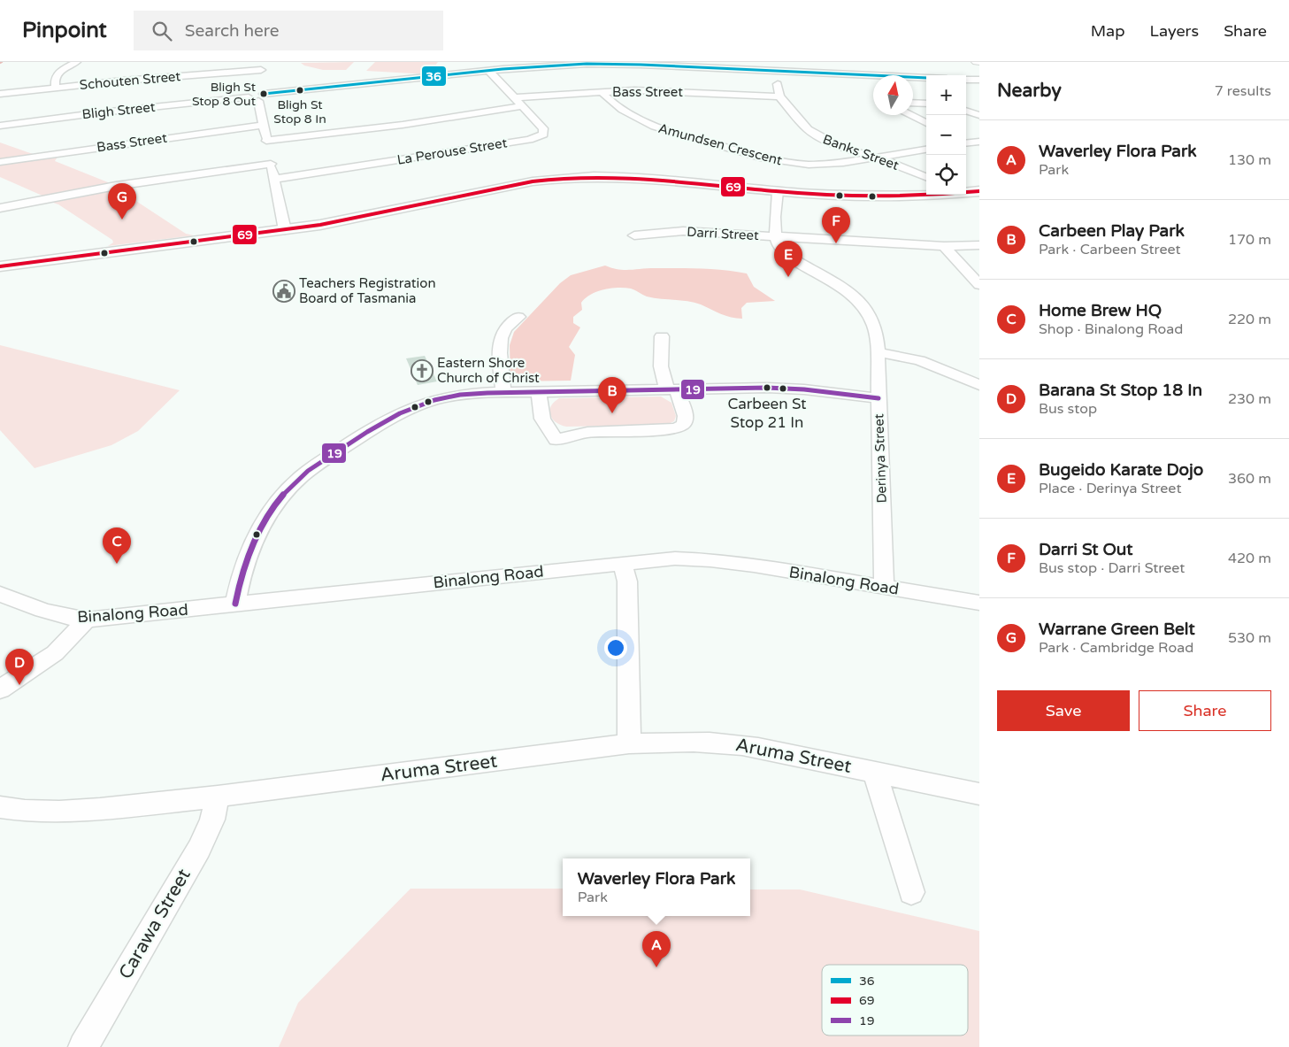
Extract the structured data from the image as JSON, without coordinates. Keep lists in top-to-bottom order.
{
  "streets": {
    "street": [
      "Schouten Street",
      "Bass Street",
      "Bligh Street",
      "Amundsen Crescent",
      "La Perouse Street",
      "Banks Street",
      "Darri Street",
      "Derinya Street",
      "Binalong Road",
      "Aruma Street",
      "Carawa Street"
    ]
  },
  "crossings": [
    ["Bass Street", "Amundsen Crescent"],
    ["Bass Street", "La Perouse Street"],
    ["Bass Street", "Banks Street"],
    ["Amundsen Crescent", "Banks Street"],
    ["Darri Street", "Derinya Street"],
    ["Derinya Street", "Binalong Road"],
    ["Aruma Street", "Carawa Street"]
  ],
  "places": {
    "other": ["Bligh St Stop 8 In", "Bligh St Stop 8 Out", "Carbeen St Stop 21 In"],
    "public building": ["Teachers Registration Board of Tasmania"],
    "church": ["Eastern Shore Church of Christ"]
  },
  "lines": ["transit line 36", "transit line 69", "transit line 19"],
  "legend": ["36", "69", "19"],
  "north": "top",
  "page": {
    "header": "Pinpoint",
    "search": "Search here",
    "nav": ["Map", "Layers", "Share"],
    "heading": ["Nearby", "7 results"],
    "map_buttons": ["+", "−"],
    "list": [
      {
        "mark": "A",
        "name": "Waverley Flora Park",
        "note": "Park",
        "value": "130 m"
      },
      {
        "mark": "B",
        "name": "Carbeen Play Park",
        "note": "Park · Carbeen Street",
        "value": "170 m"
      },
      {
        "mark": "C",
        "name": "Home Brew HQ",
        "note": "Shop · Binalong Road",
        "value": "220 m"
      },
      {
        "mark": "D",
        "name": "Barana St Stop 18 In",
        "note": "Bus stop",
        "value": "230 m"
      },
      {
        "mark": "E",
        "name": "Bugeido Karate Dojo",
        "note": "Place · Derinya Street",
        "value": "360 m"
      },
      {
        "mark": "F",
        "name": "Darri St Out",
        "note": "Bus stop · Darri Street",
        "value": "420 m"
      },
      {
        "mark": "G",
        "name": "Warrane Green Belt",
        "note": "Park · Cambridge Road",
        "value": "530 m"
      }
    ],
    "pins": [
      "G",
      "F",
      "E",
      "B",
      "C",
      "D",
      "A"
    ],
    "buttons": ["Save", "Share"],
    "popup": ["Waverley Flora Park", "Park"]
  }
}
